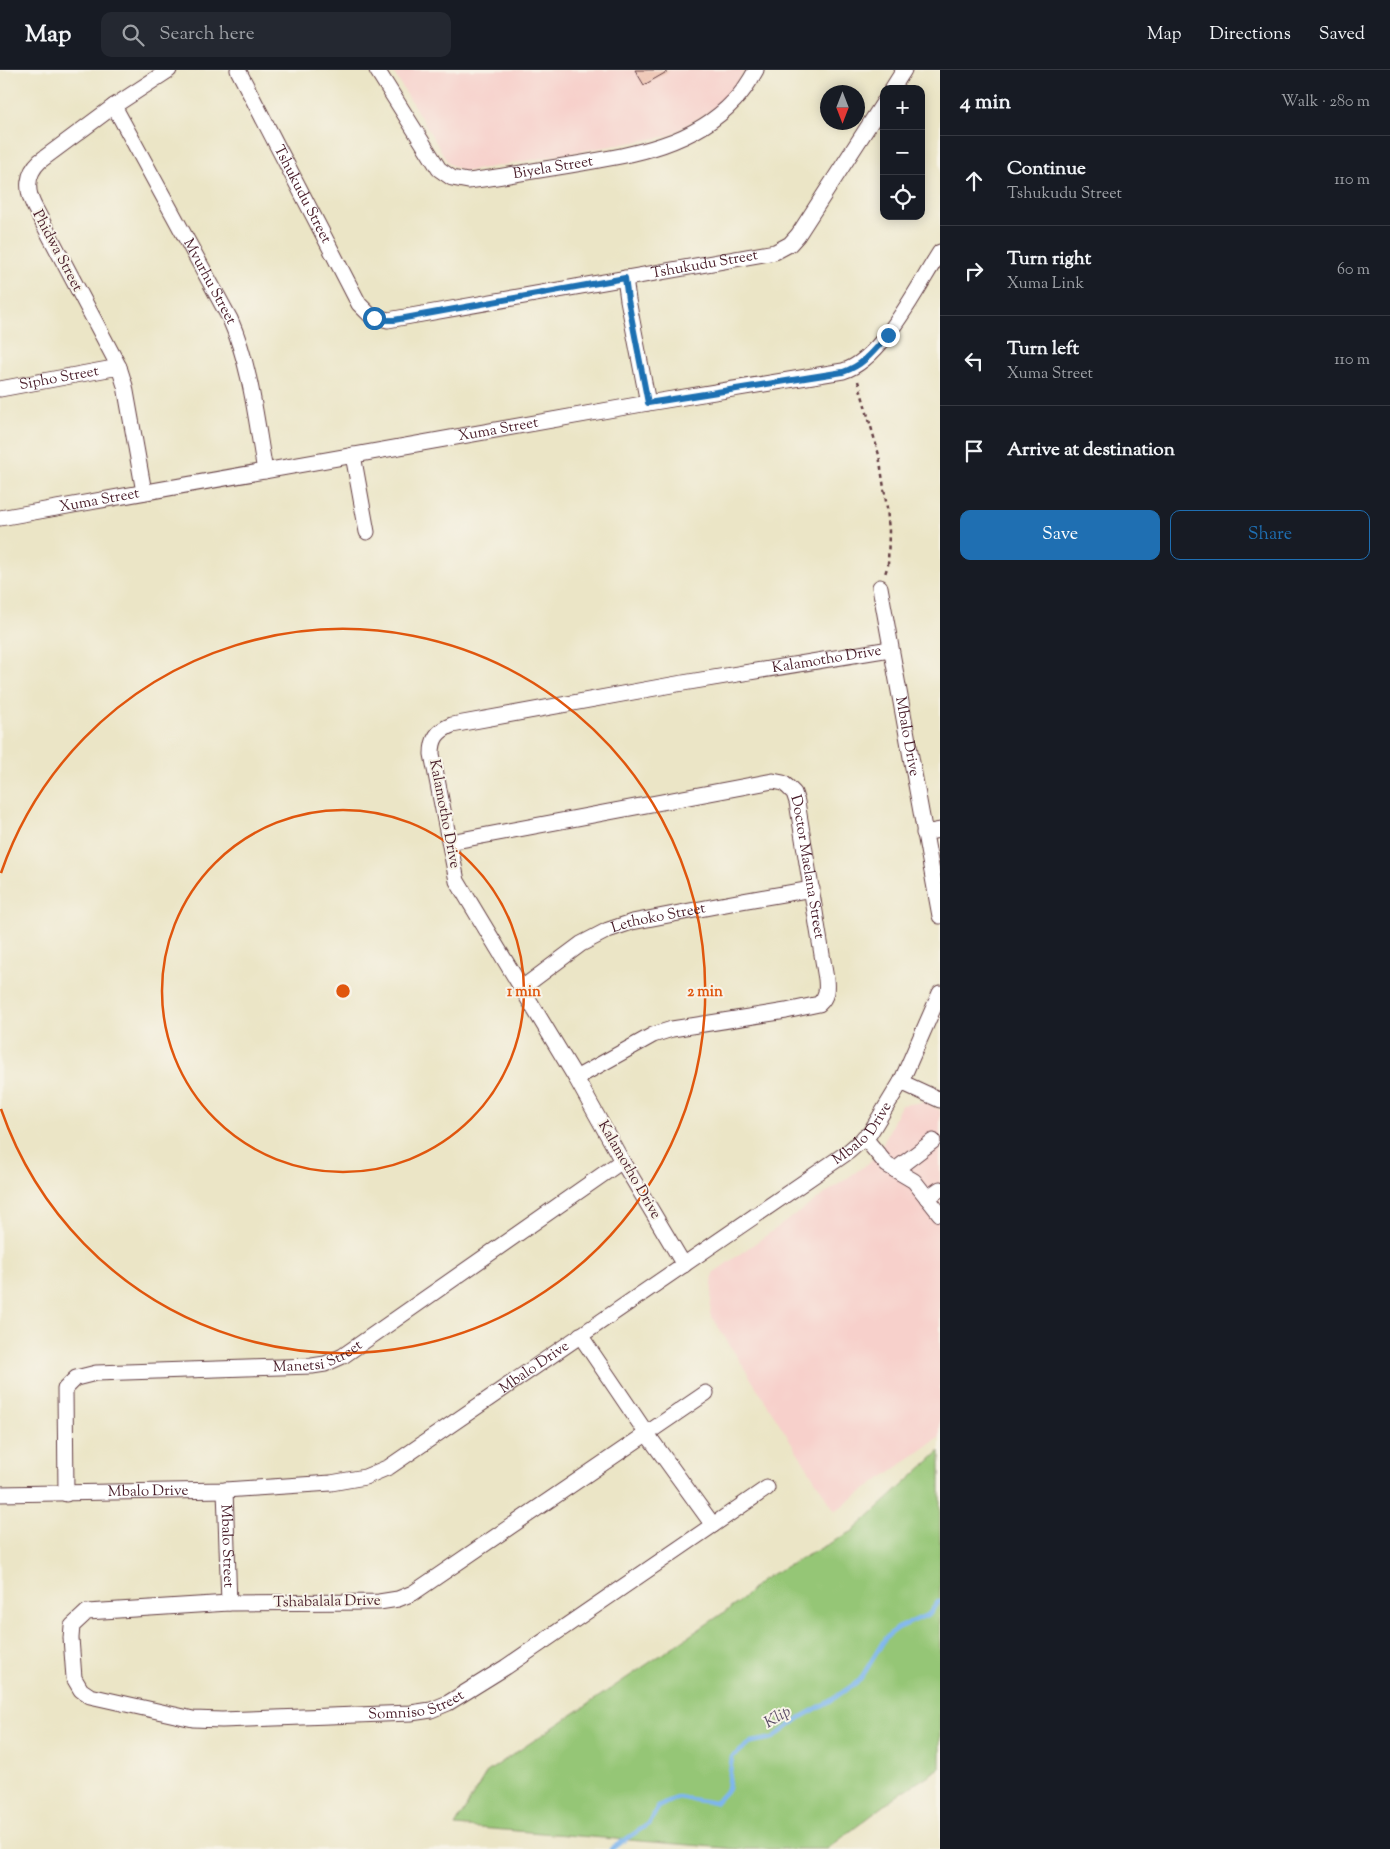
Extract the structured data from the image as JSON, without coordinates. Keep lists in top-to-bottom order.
{
  "streets": {
    "street": [
      "Biyela Street",
      "Tshukudu Street",
      "Phidwa Street",
      "Mvurhu Street",
      "Sipho Street",
      "Xuma Street",
      "Kalamotho Drive",
      "Mbalo Drive",
      "Doctor Maelana Street",
      "Lethoko Street",
      "Manetsi Street",
      "Mbalo Street",
      "Tshabalala Drive",
      "Somniso Street"
    ]
  },
  "crossings": [
    ["Phidwa Street", "Mvurhu Street"],
    ["Phidwa Street", "Sipho Street"],
    ["Phidwa Street", "Xuma Street"],
    ["Mvurhu Street", "Xuma Street"],
    ["Kalamotho Drive", "Mbalo Drive"],
    ["Kalamotho Drive", "Doctor Maelana Street"],
    ["Kalamotho Drive", "Lethoko Street"],
    ["Kalamotho Drive", "Manetsi Street"],
    ["Mbalo Drive", "Manetsi Street"],
    ["Mbalo Drive", "Mbalo Street"],
    ["Doctor Maelana Street", "Lethoko Street"],
    ["Mbalo Street", "Tshabalala Drive"],
    ["Tshabalala Drive", "Somniso Street"]
  ],
  "water": ["Klip"],
  "north": "bottom",
  "page": {
    "header": "Map",
    "search": "Search here",
    "nav": ["Map", "Directions", "Saved"],
    "heading": ["4 min", "Walk · 280 m"],
    "map_buttons": ["+", "−"],
    "list": [
      ["Continue", "Tshukudu Street", "110 m"],
      ["Turn right", "Xuma Link", "60 m"],
      ["Turn left", "Xuma Street", "110 m"],
      "Arrive at destination"
    ],
    "buttons": ["Save", "Share"]
  },
  "rings": ["1 min", "2 min"]
}
